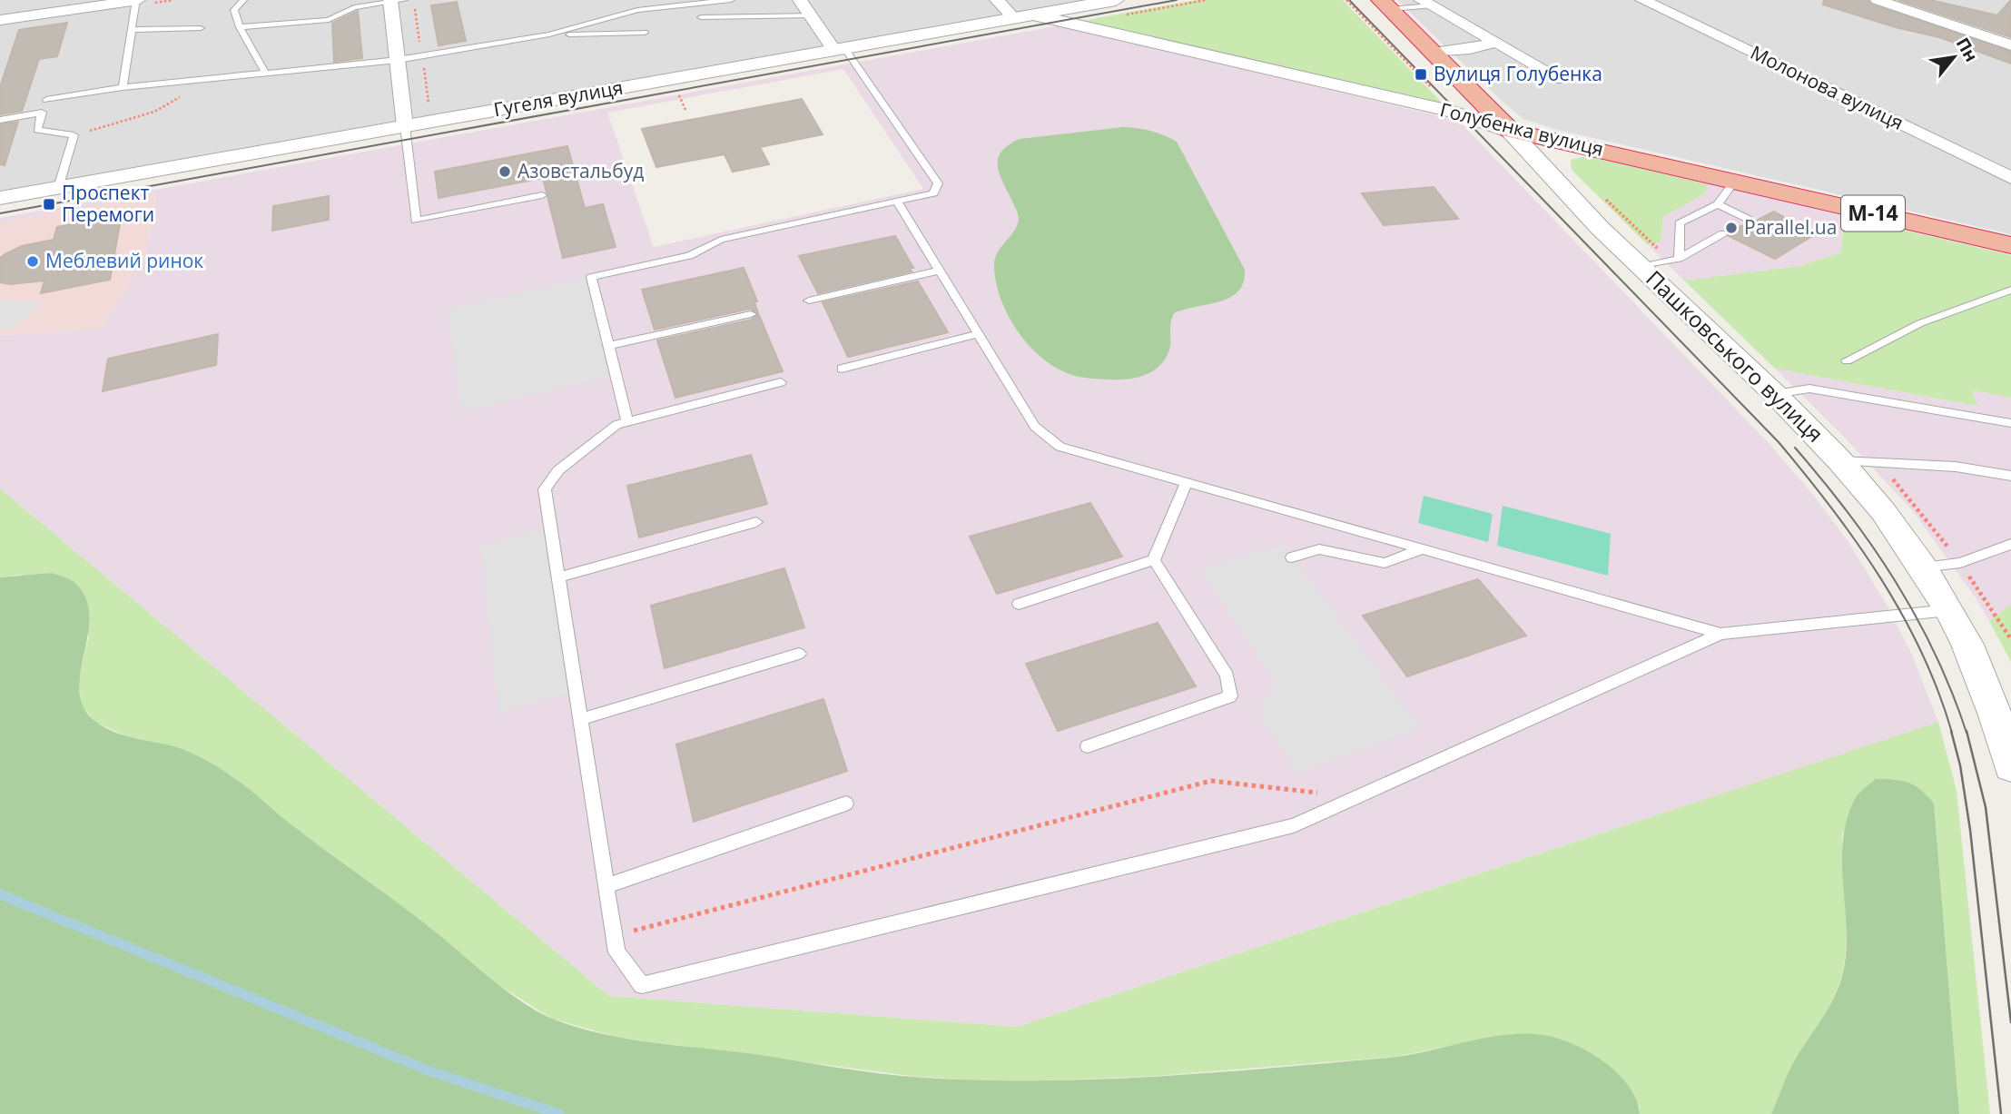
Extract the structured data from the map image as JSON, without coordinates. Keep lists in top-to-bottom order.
{
  "streets": {
    "highway": ["Голубенка вулиця", "М-14", "Пашковського вулиця"],
    "street": ["Молонова вулиця", "Гугеля вулиця"]
  },
  "crossings": [
    ["Гугеля вулиця", "Голубенка вулиця"],
    ["Голубенка вулиця", "Пашковського вулиця"]
  ],
  "places": {
    "transit": ["Вулиця Голубенка", "Проспект Перемоги"],
    "other": ["Азовстальбуд", "Parallel.ua", "Меблевий ринок"]
  },
  "north": "top right"
}
